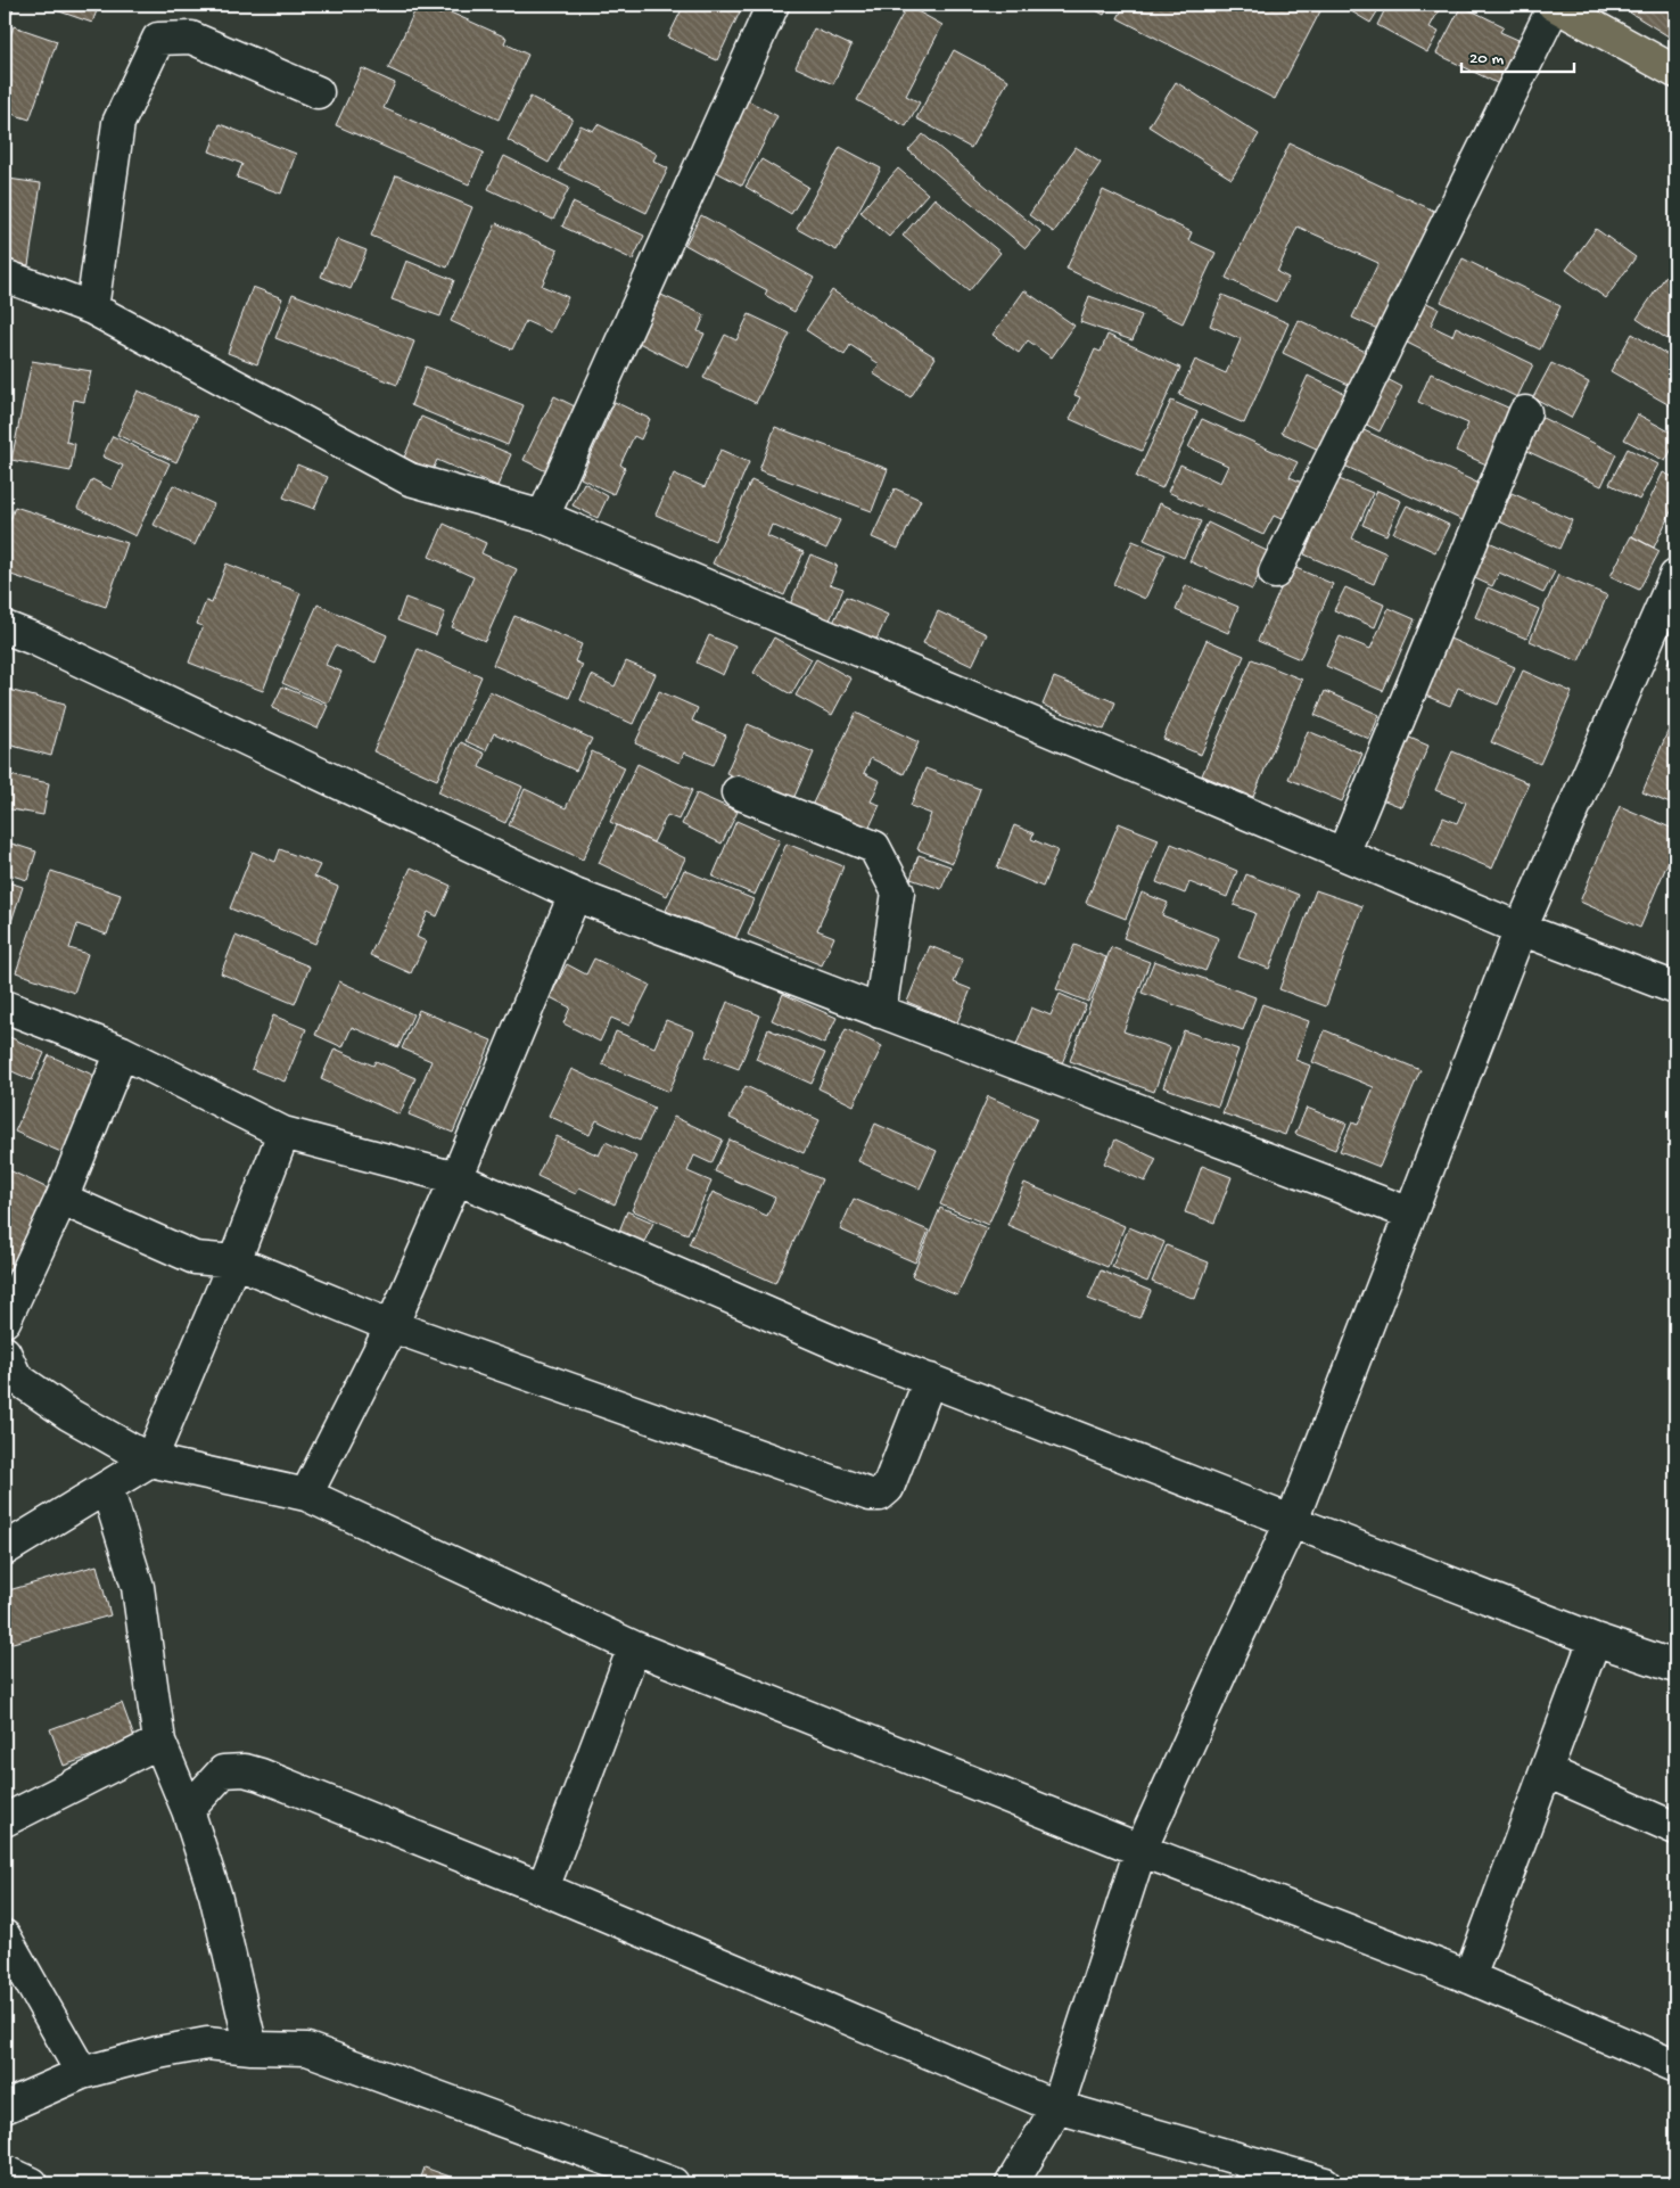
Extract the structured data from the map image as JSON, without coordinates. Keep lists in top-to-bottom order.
{
  "scale_bar": "20 m"
}
